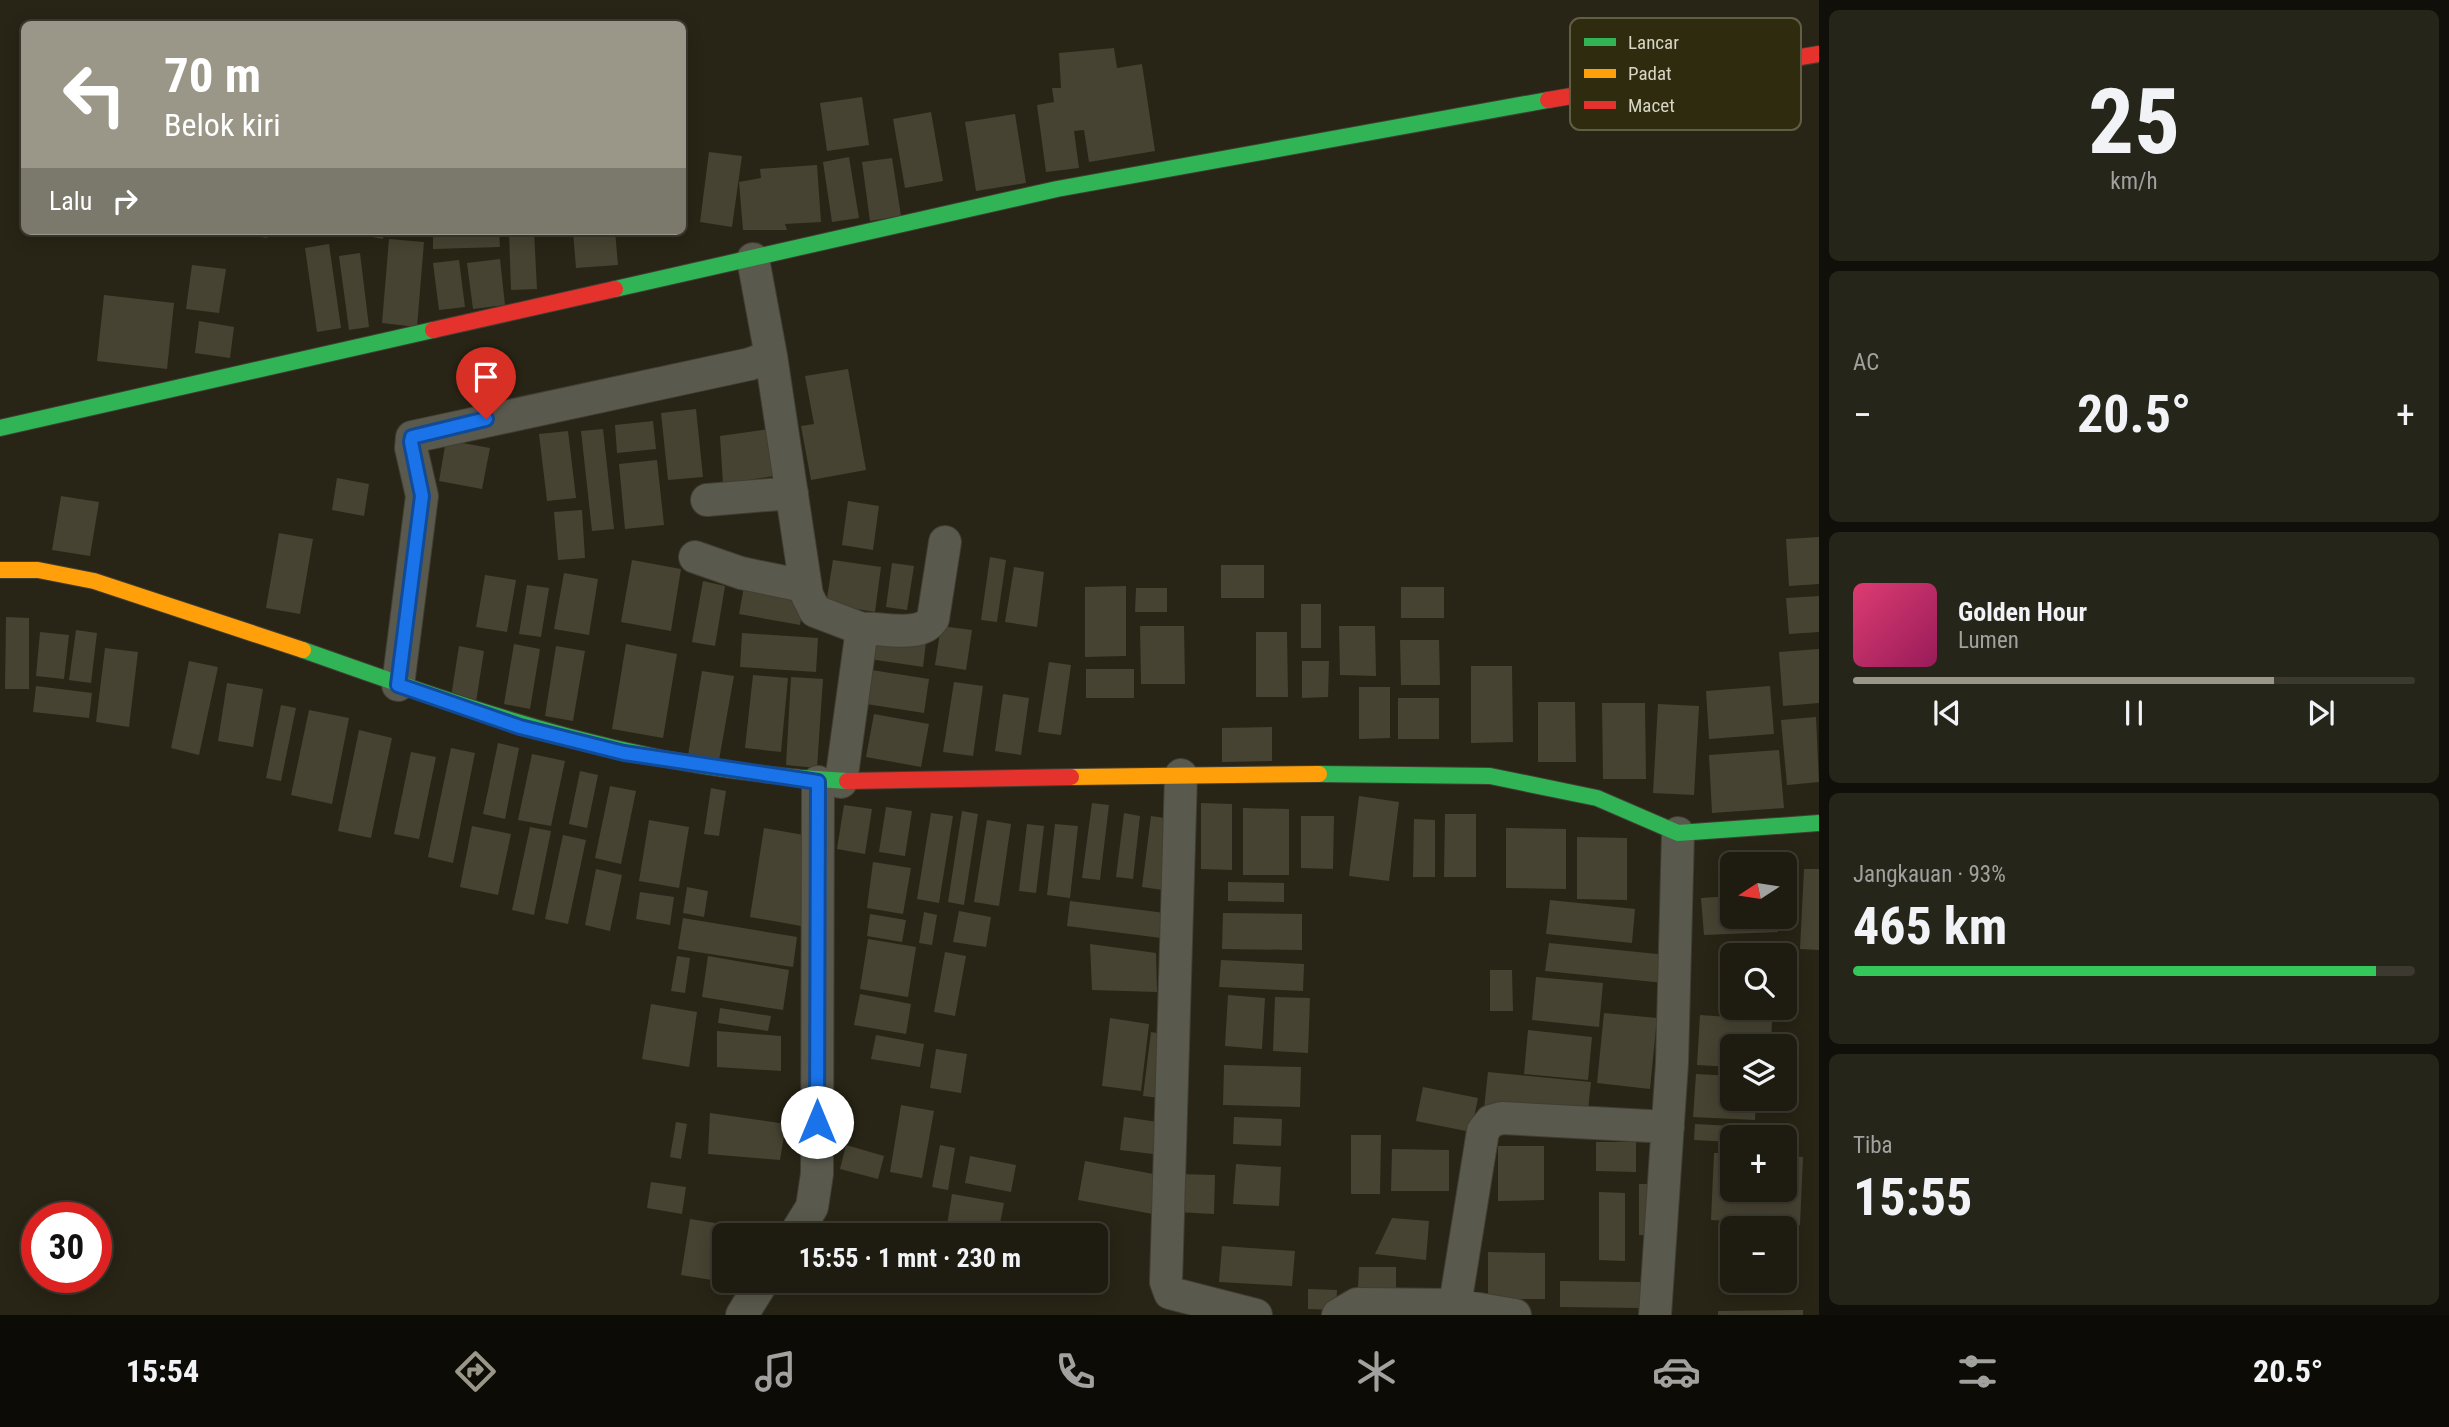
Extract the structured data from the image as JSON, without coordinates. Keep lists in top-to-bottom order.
{
  "legend": ["Lancar", "Padat", "Macet"],
  "north": "left",
  "page": {
    "tile": [
      ["25", "km/h"],
      "AC",
      ["Jangkauan · 93%", "465 km"],
      ["Tiba", "15:55"]
    ],
    "turn": ["70 m", "Belok kiri"],
    "then": "Lalu",
    "heat": ["−", "20.5°", "+"],
    "song": ["Golden Hour", "Lumen"],
    "map_buttons": ["+", "−"],
    "limit": "30",
    "trip": "15:55 · 1 mnt · 230 m",
    "tabs": ["15:54", "20.5°"]
  }
}
